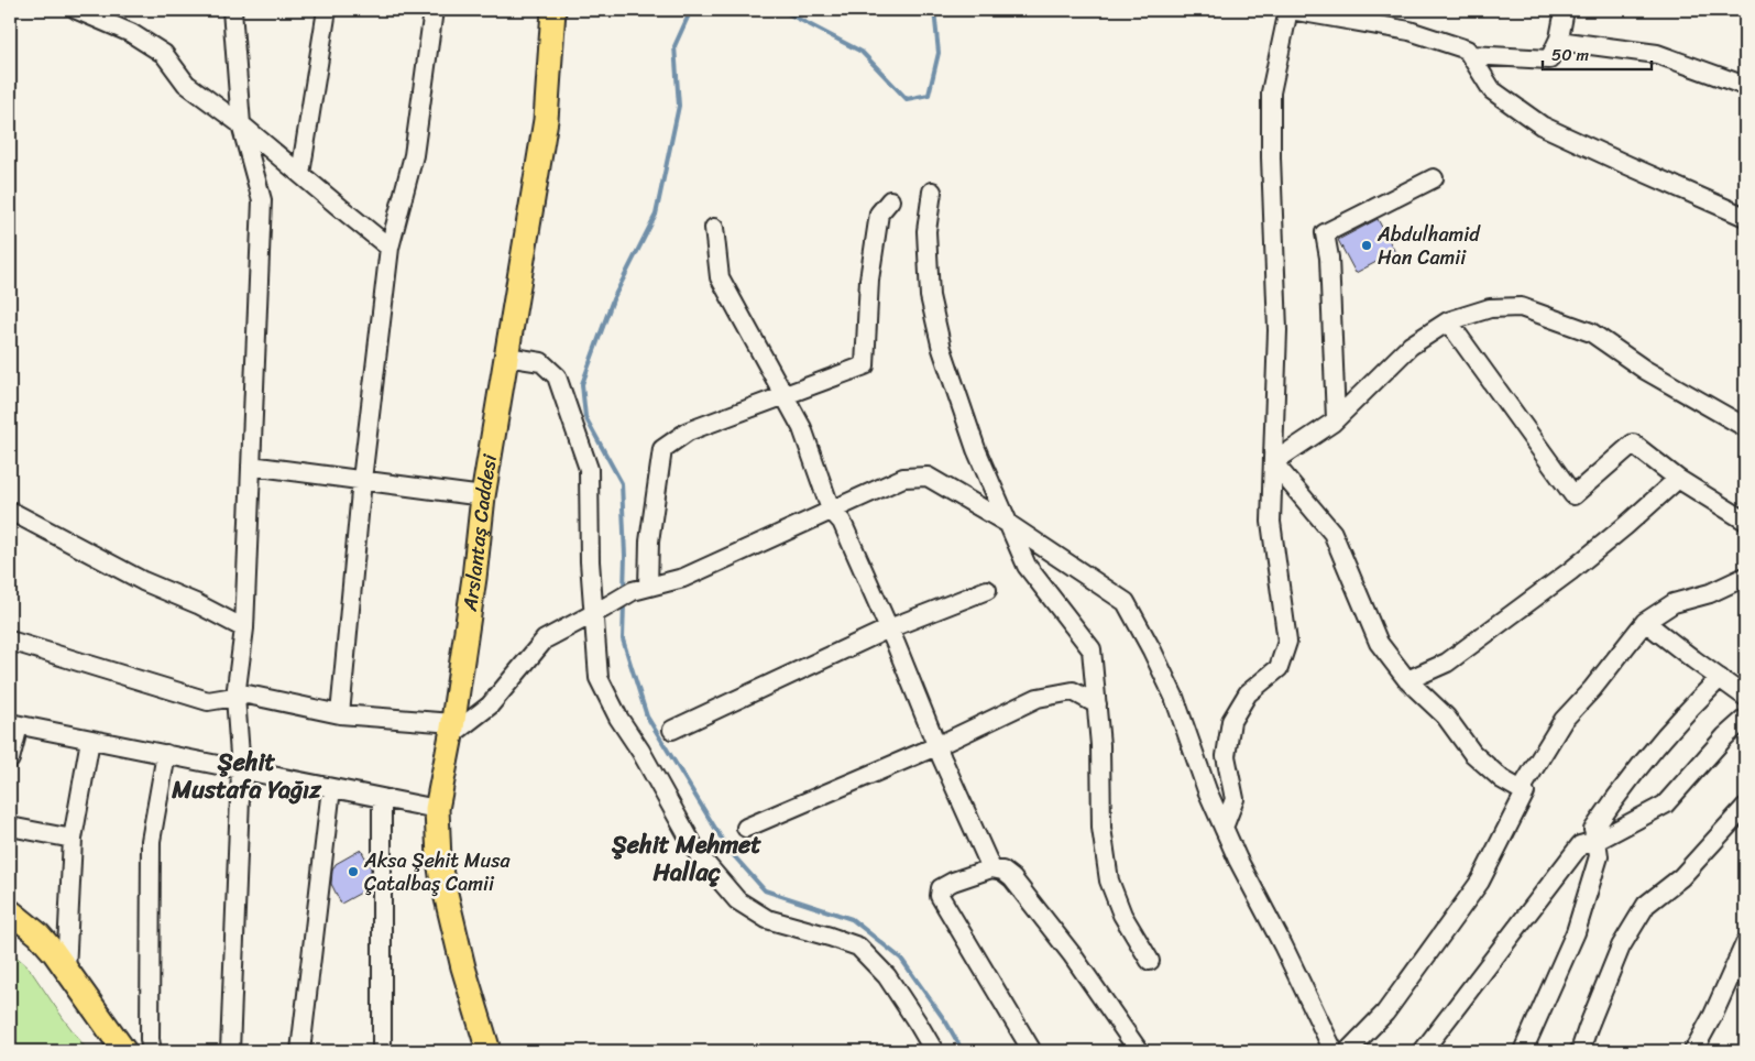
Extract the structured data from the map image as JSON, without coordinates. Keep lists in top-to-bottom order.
{
  "streets": {
    "main road": ["Arslantaş Caddesi"]
  },
  "districts": ["Şehit Mustafa Yağız", "Şehit Mehmet Hallaç"],
  "places": ["Abdulhamid Han Camii", "Aksa Şehit Musa Çatalbaş Camii"],
  "scale_bar": "50 m"
}
